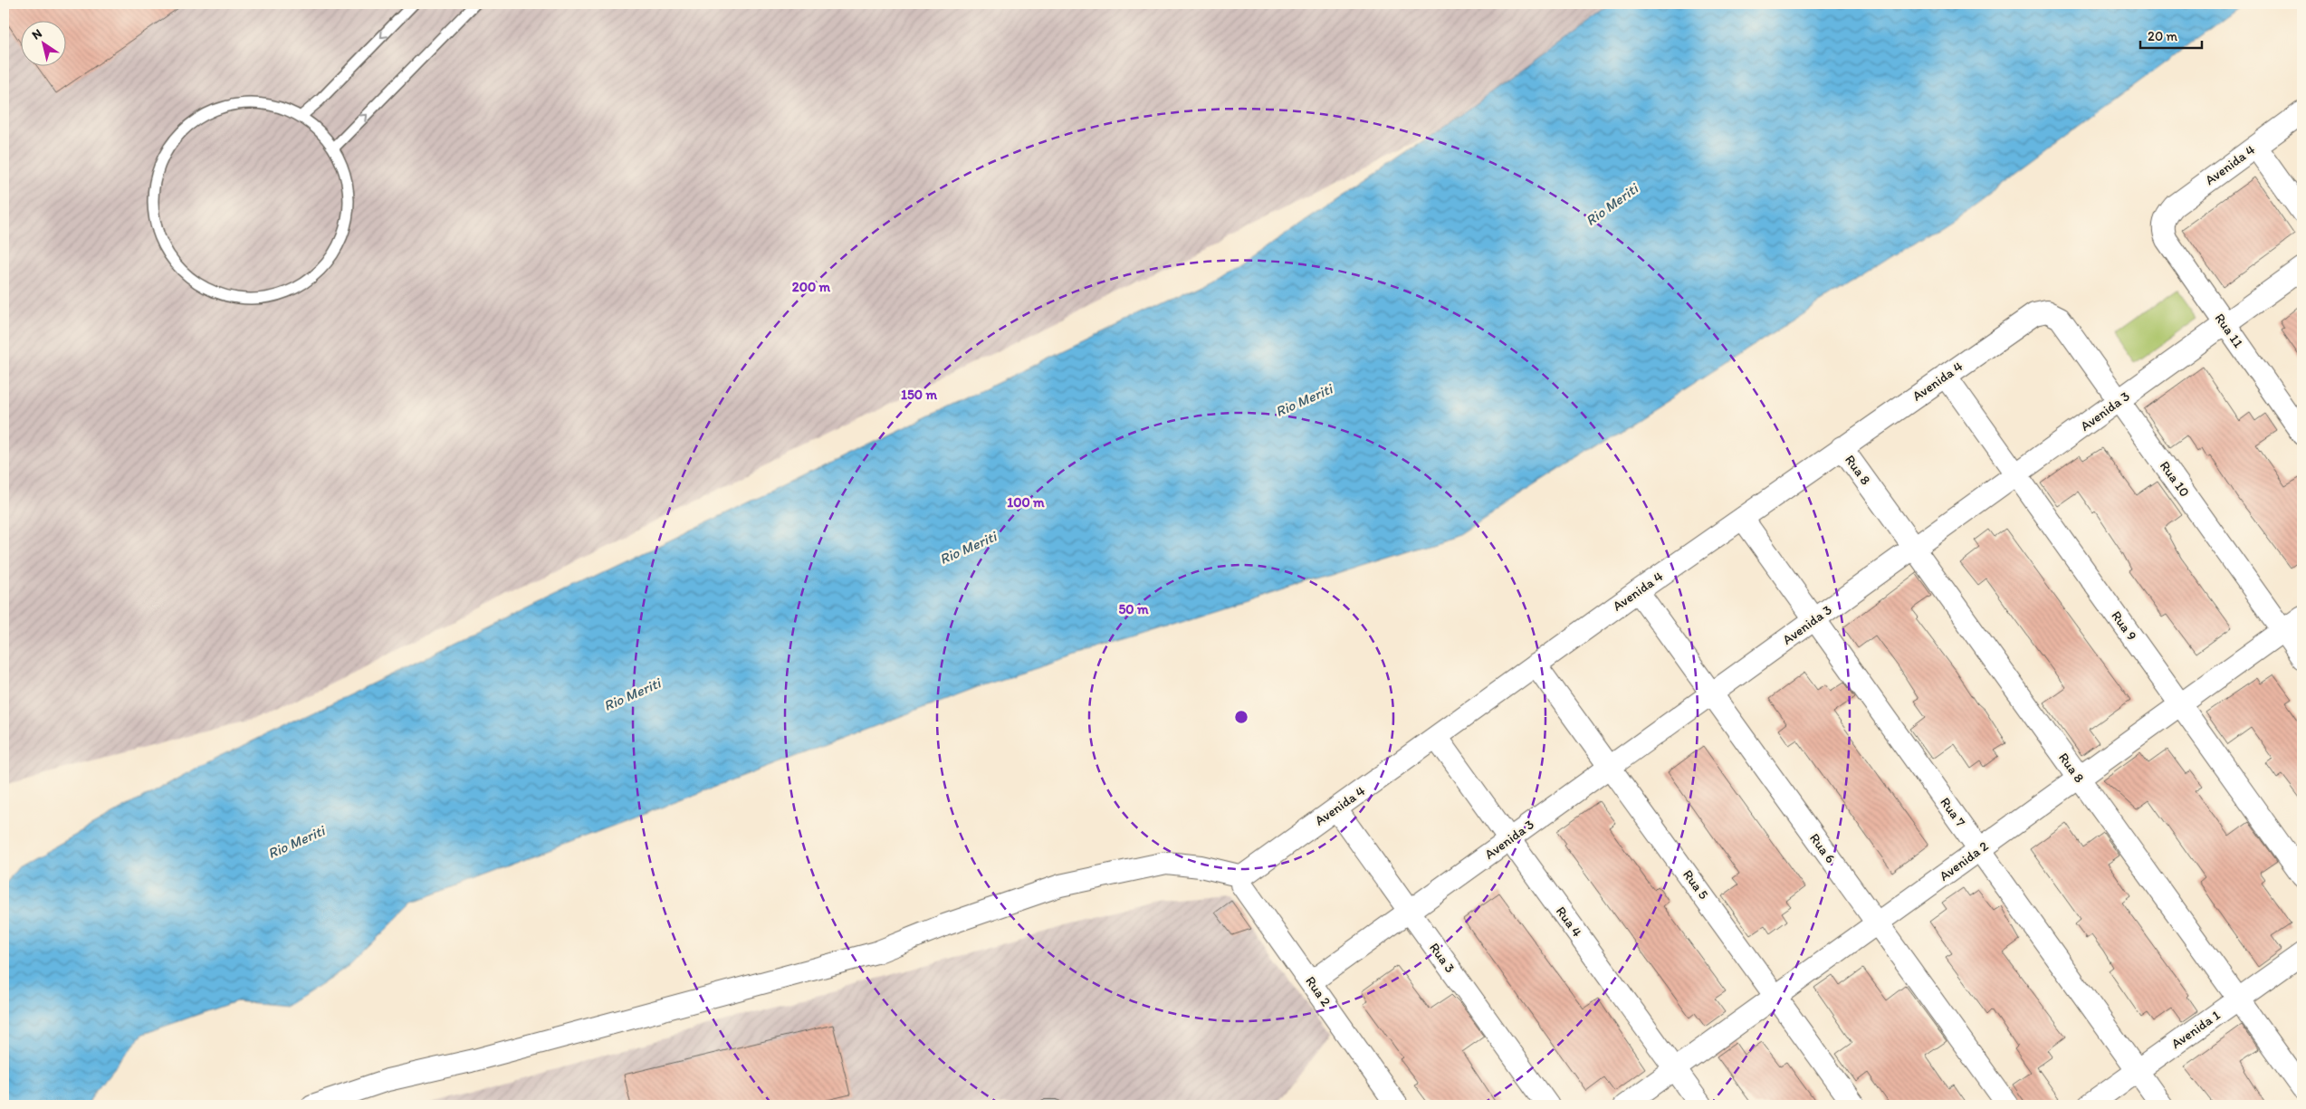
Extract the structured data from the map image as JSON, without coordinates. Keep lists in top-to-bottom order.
{
  "streets": {
    "street": [
      "Avenida 4",
      "Rua 11",
      "Avenida 3",
      "Rua 8",
      "Rua 10",
      "Rua 9",
      "Rua 7",
      "Rua 6",
      "Avenida 2",
      "Rua 5",
      "Rua 4",
      "Rua 3",
      "Rua 2",
      "Avenida 1"
    ]
  },
  "crossings": [
    ["Avenida 4", "Rua 11"],
    ["Avenida 4", "Rua 8"],
    ["Avenida 4", "Rua 10"],
    ["Avenida 4", "Rua 9"],
    ["Avenida 4", "Rua 7"],
    ["Avenida 4", "Rua 6"],
    ["Avenida 4", "Rua 5"],
    ["Avenida 4", "Rua 4"],
    ["Avenida 4", "Rua 3"],
    ["Avenida 4", "Rua 2"],
    ["Rua 11", "Avenida 3"],
    ["Avenida 3", "Rua 8"],
    ["Avenida 3", "Rua 10"],
    ["Avenida 3", "Rua 9"],
    ["Avenida 3", "Rua 7"],
    ["Avenida 3", "Rua 6"],
    ["Avenida 3", "Rua 5"],
    ["Avenida 3", "Rua 4"],
    ["Avenida 3", "Rua 3"],
    ["Avenida 3", "Rua 2"],
    ["Rua 8", "Avenida 2"],
    ["Rua 8", "Avenida 1"],
    ["Rua 10", "Avenida 2"],
    ["Rua 9", "Avenida 2"],
    ["Rua 7", "Avenida 2"],
    ["Rua 7", "Avenida 1"],
    ["Rua 6", "Avenida 2"],
    ["Avenida 2", "Rua 5"],
    ["Avenida 2", "Rua 4"]
  ],
  "water": ["Rio Meriti"],
  "scale_bar": "20 m",
  "north": "top left",
  "rings": [
    "200 m",
    "150 m",
    "100 m",
    "50 m"
  ]
}
